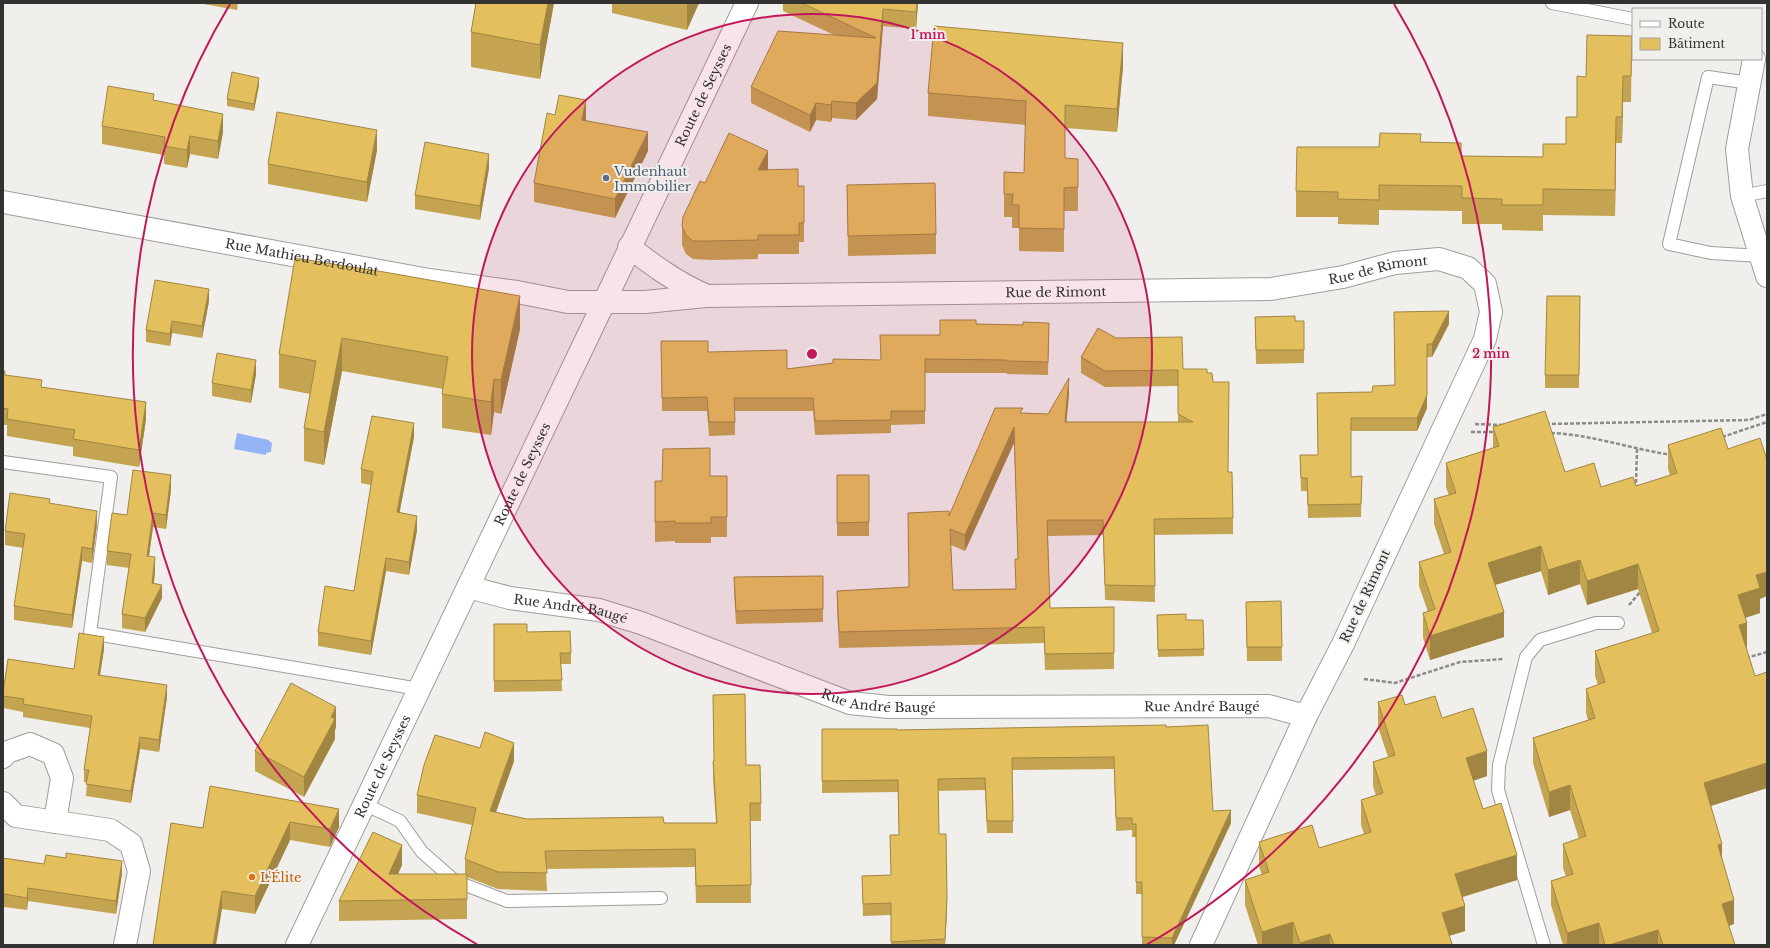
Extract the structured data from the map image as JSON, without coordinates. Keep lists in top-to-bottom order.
{
  "streets": {
    "street": [
      "Route de Seysses",
      "Rue Mathieu Berdoulat",
      "Rue de Rimont",
      "Rue André Baugé"
    ]
  },
  "crossings": [
    ["Route de Seysses", "Rue Mathieu Berdoulat"],
    ["Route de Seysses", "Rue de Rimont"],
    ["Route de Seysses", "Rue André Baugé"],
    ["Rue Mathieu Berdoulat", "Rue de Rimont"],
    ["Rue de Rimont", "Rue André Baugé"]
  ],
  "places": ["Vudenhaut Immobilier", "L'Élite"],
  "legend": ["Route", "Bâtiment"],
  "rings": ["1 min", "2 min"]
}
